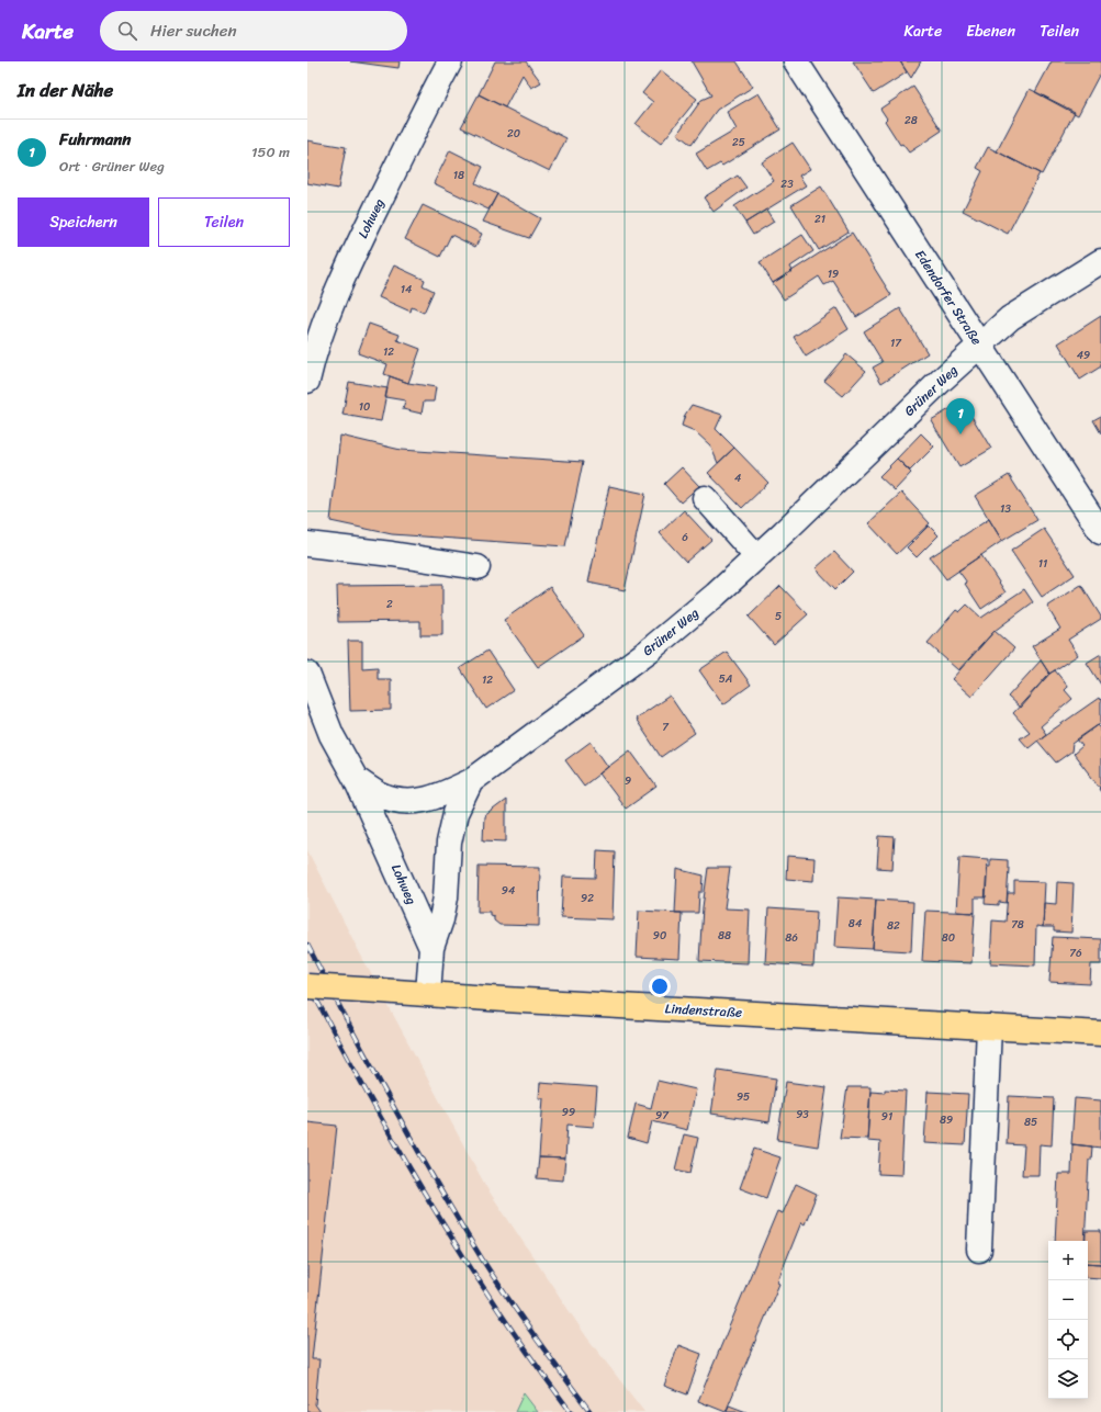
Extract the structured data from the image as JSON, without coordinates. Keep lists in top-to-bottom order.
{
  "streets": {
    "main road": ["Lindenstraße"],
    "street": ["Lohweg", "Edendorfer Straße", "Grüner Weg"]
  },
  "crossings": [
    ["Lohweg", "Grüner Weg"],
    ["Lohweg", "Lindenstraße"],
    ["Edendorfer Straße", "Grüner Weg"]
  ],
  "house_numbers": [
    "28",
    "20",
    "25",
    "18",
    "23",
    "21",
    "19",
    "14",
    "17",
    "12",
    "49",
    "10",
    "4",
    "13",
    "6",
    "11",
    "2",
    "5",
    "5A",
    "12",
    "7",
    "9",
    "94",
    "92",
    "84",
    "78",
    "82",
    "90",
    "88",
    "86",
    "80",
    "76",
    "95",
    "99",
    "93",
    "97",
    "91",
    "89",
    "85"
  ],
  "page": {
    "header": "Karte",
    "search": "Hier suchen",
    "nav": ["Karte", "Ebenen", "Teilen"],
    "heading": "In der Nähe",
    "list": [
      {
        "mark": "1",
        "name": "Fuhrmann",
        "note": "Ort · Grüner Weg",
        "value": "150 m"
      }
    ],
    "buttons": ["Speichern", "Teilen"],
    "pins": "1",
    "map_buttons": ["+", "−"]
  }
}
